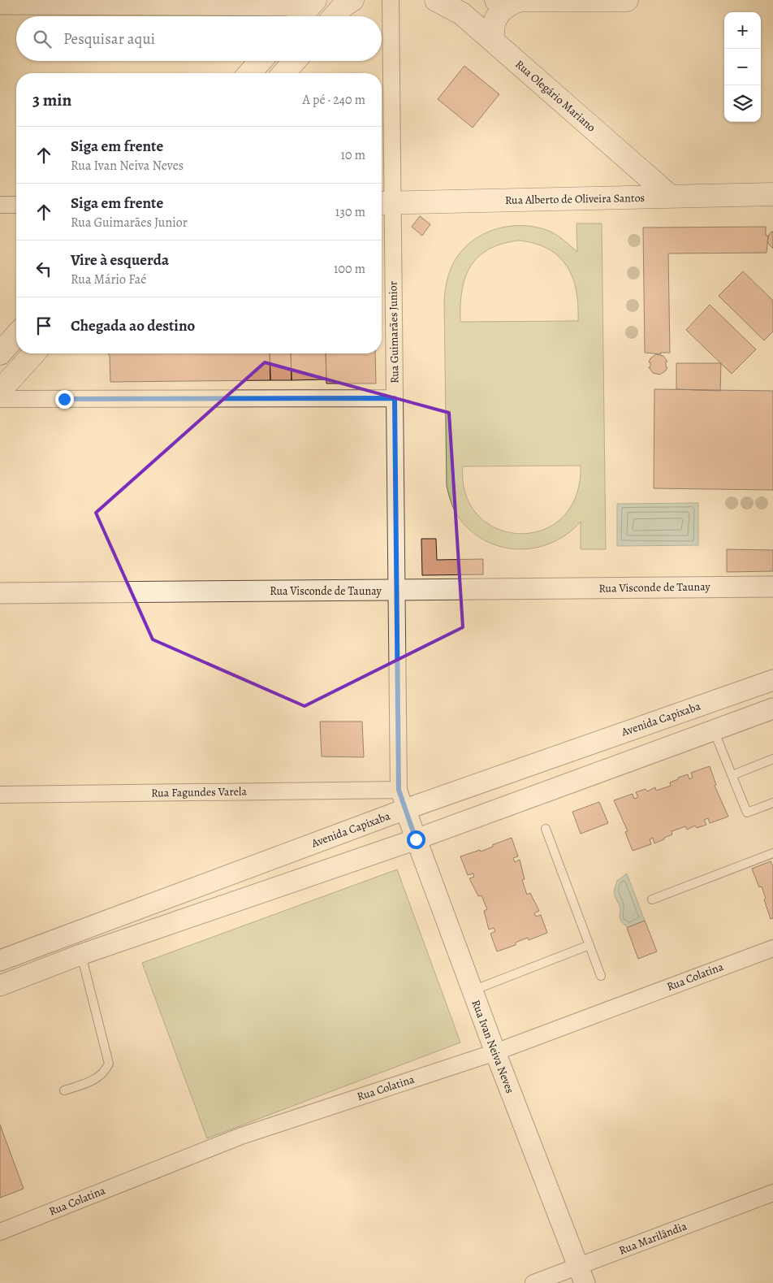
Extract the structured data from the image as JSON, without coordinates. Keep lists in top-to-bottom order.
{
  "streets": {
    "main road": ["Rua Olegário Mariano", "Rua Alberto de Oliveira Santos"],
    "street": [
      "Rua Guimarães Junior",
      "Rua Visconde de Taunay",
      "Avenida Capixaba",
      "Rua Fagundes Varela",
      "Rua Colatina",
      "Rua Ivan Neiva Neves",
      "Rua Marilândia"
    ]
  },
  "crossings": [
    ["Rua Olegário Mariano", "Rua Alberto de Oliveira Santos"],
    ["Rua Alberto de Oliveira Santos", "Rua Guimarães Junior"],
    ["Rua Guimarães Junior", "Rua Visconde de Taunay"],
    ["Rua Guimarães Junior", "Avenida Capixaba"],
    ["Rua Guimarães Junior", "Rua Fagundes Varela"],
    ["Rua Guimarães Junior", "Rua Ivan Neiva Neves"],
    ["Avenida Capixaba", "Rua Ivan Neiva Neves"],
    ["Rua Colatina", "Rua Ivan Neiva Neves"],
    ["Rua Ivan Neiva Neves", "Rua Marilândia"]
  ],
  "page": {
    "map_buttons": ["+", "−"],
    "search": "Pesquisar aqui",
    "heading": ["3 min", "A pé · 240 m"],
    "list": [
      ["Siga em frente", "Rua Ivan Neiva Neves", "10 m"],
      ["Siga em frente", "Rua Guimarães Junior", "130 m"],
      ["Vire à esquerda", "Rua Mário Faé", "100 m"],
      "Chegada ao destino"
    ]
  }
}
